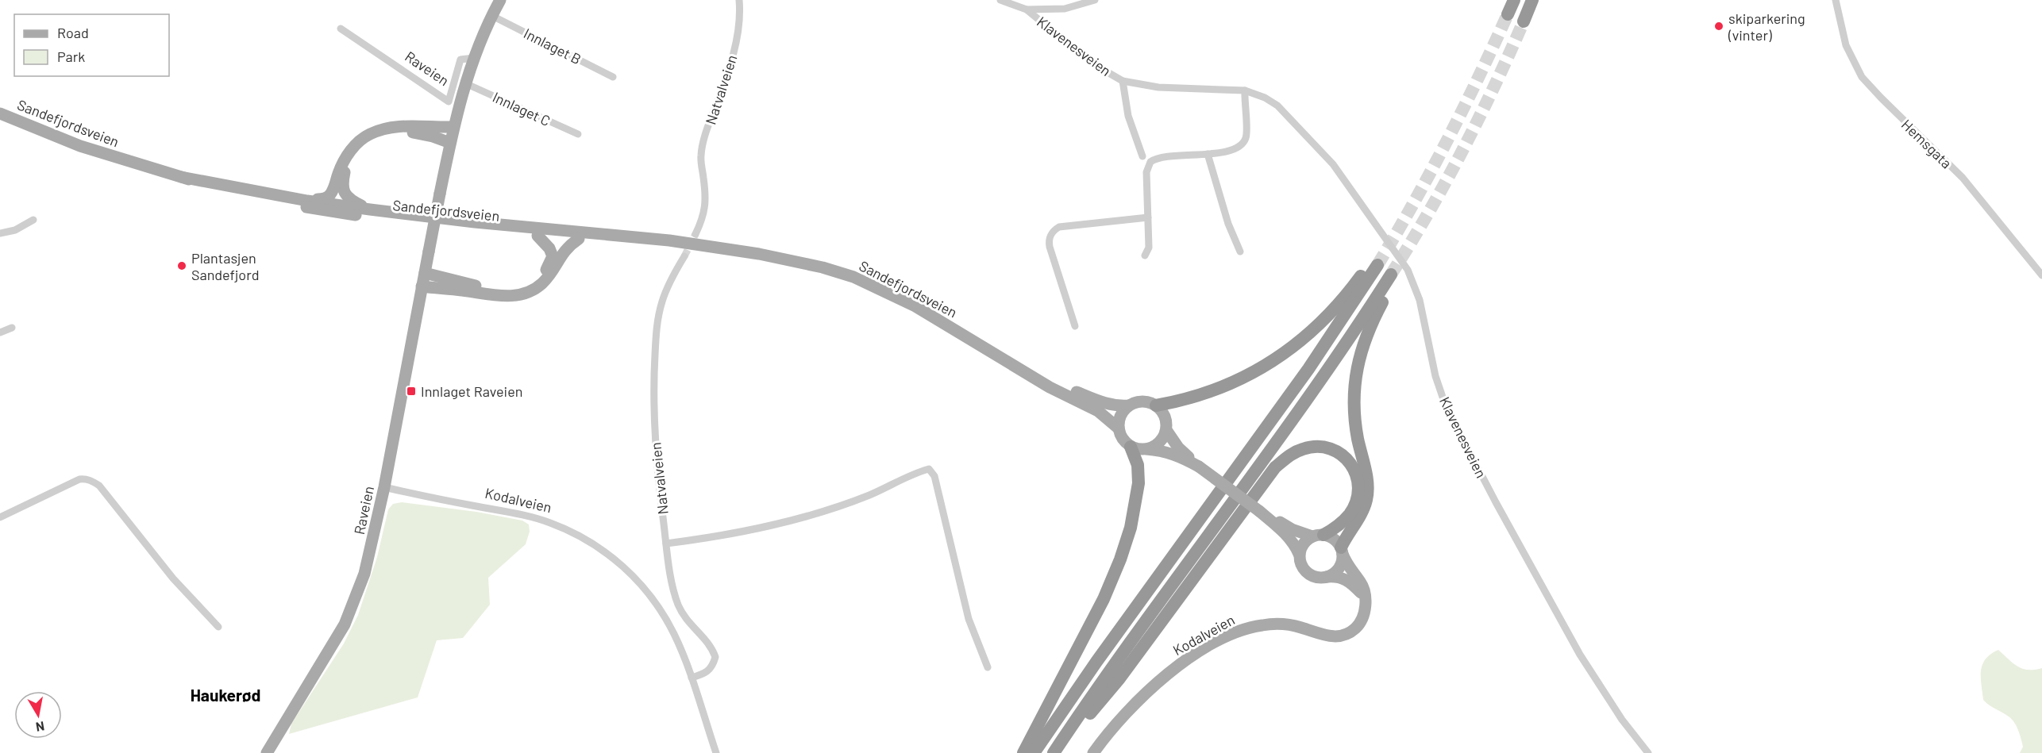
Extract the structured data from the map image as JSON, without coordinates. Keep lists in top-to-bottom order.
{
  "streets": {
    "main road": ["Raveien", "Sandefjordsveien", "Kodalveien"],
    "street": [
      "Innlaget B",
      "Klavenesveien",
      "Natvalveien",
      "Innlaget C",
      "Hemsgata"
    ]
  },
  "crossings": [
    ["Innlaget B", "Raveien"],
    ["Raveien", "Innlaget C"],
    ["Raveien", "Kodalveien"],
    ["Natvalveien", "Kodalveien"]
  ],
  "districts": ["Haukerød"],
  "places": {
    "other": ["skiparkering (vinter)", "Plantasjen Sandefjord"],
    "transit": ["Innlaget Raveien"]
  },
  "legend": ["Road", "Park"],
  "north": "bottom"
}
